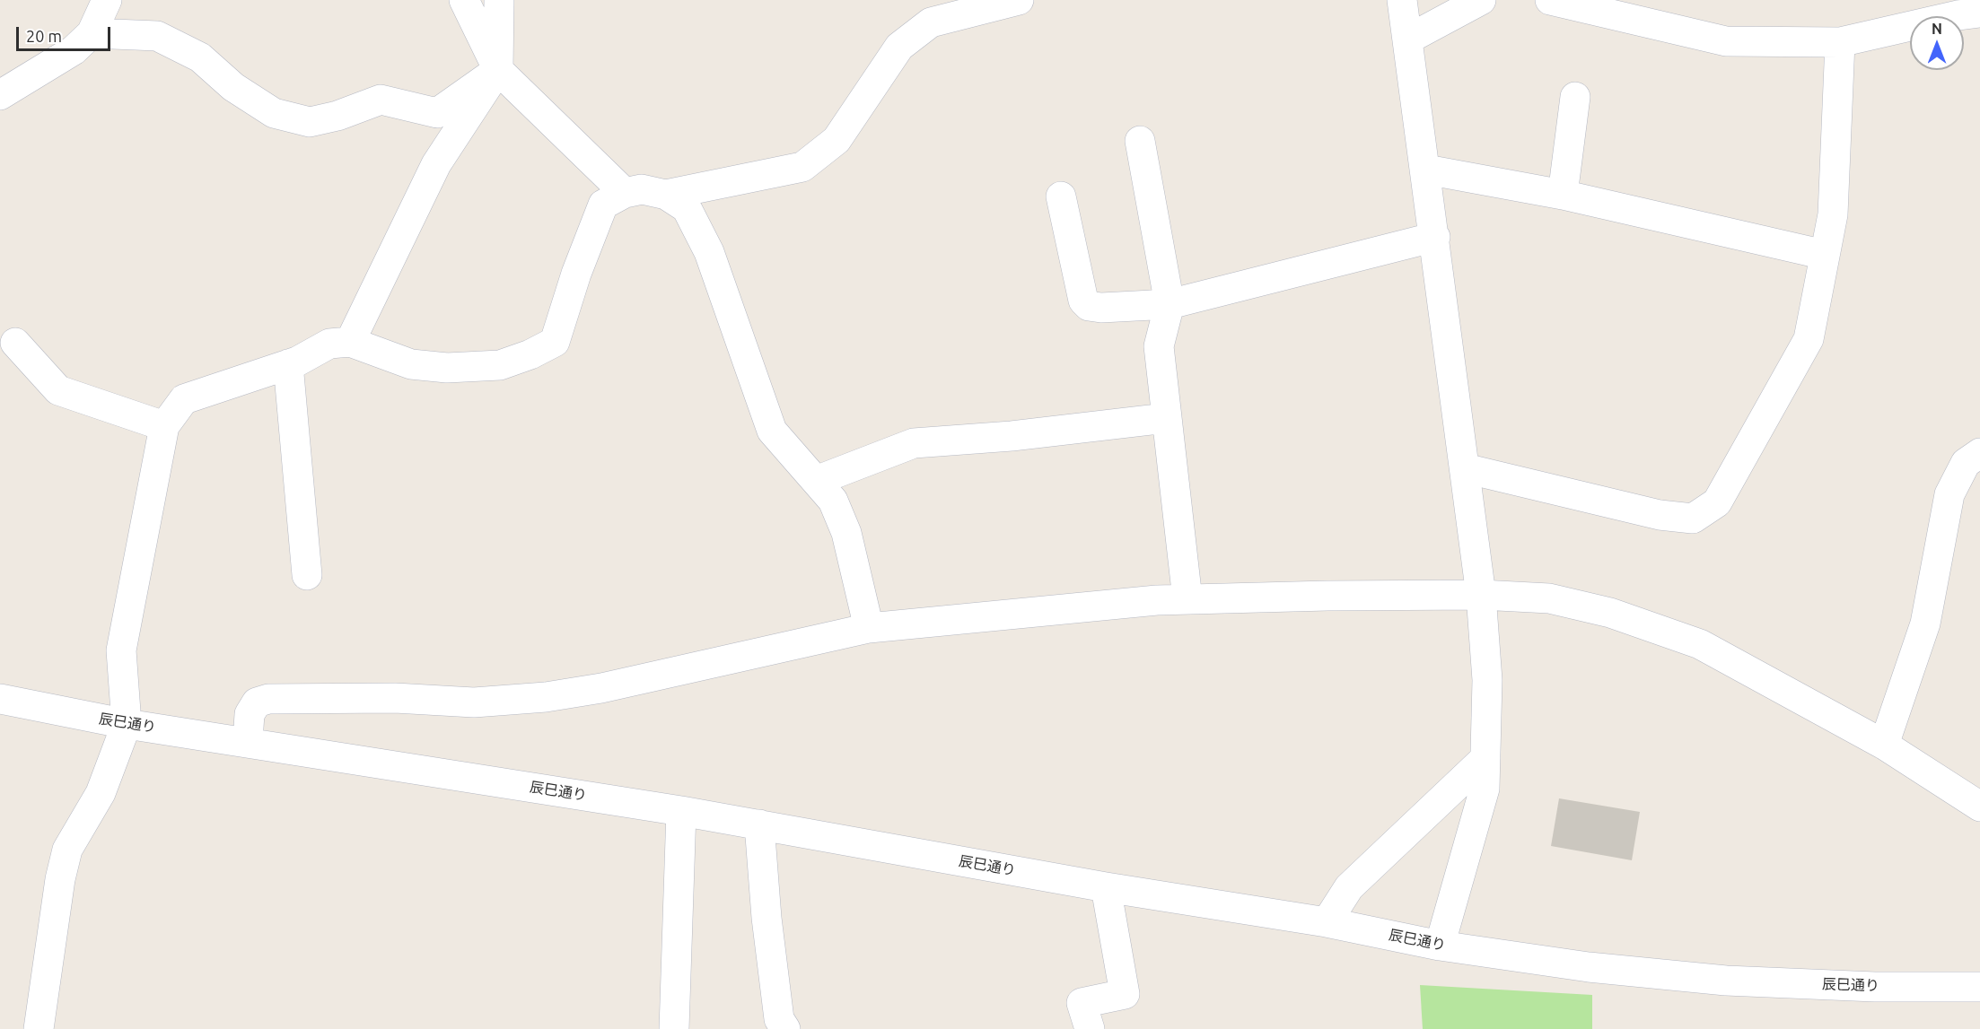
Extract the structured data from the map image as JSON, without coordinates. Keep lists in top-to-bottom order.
{
  "streets": {
    "street": ["辰巳通り"]
  },
  "scale_bar": "20 m",
  "north": "top"
}
